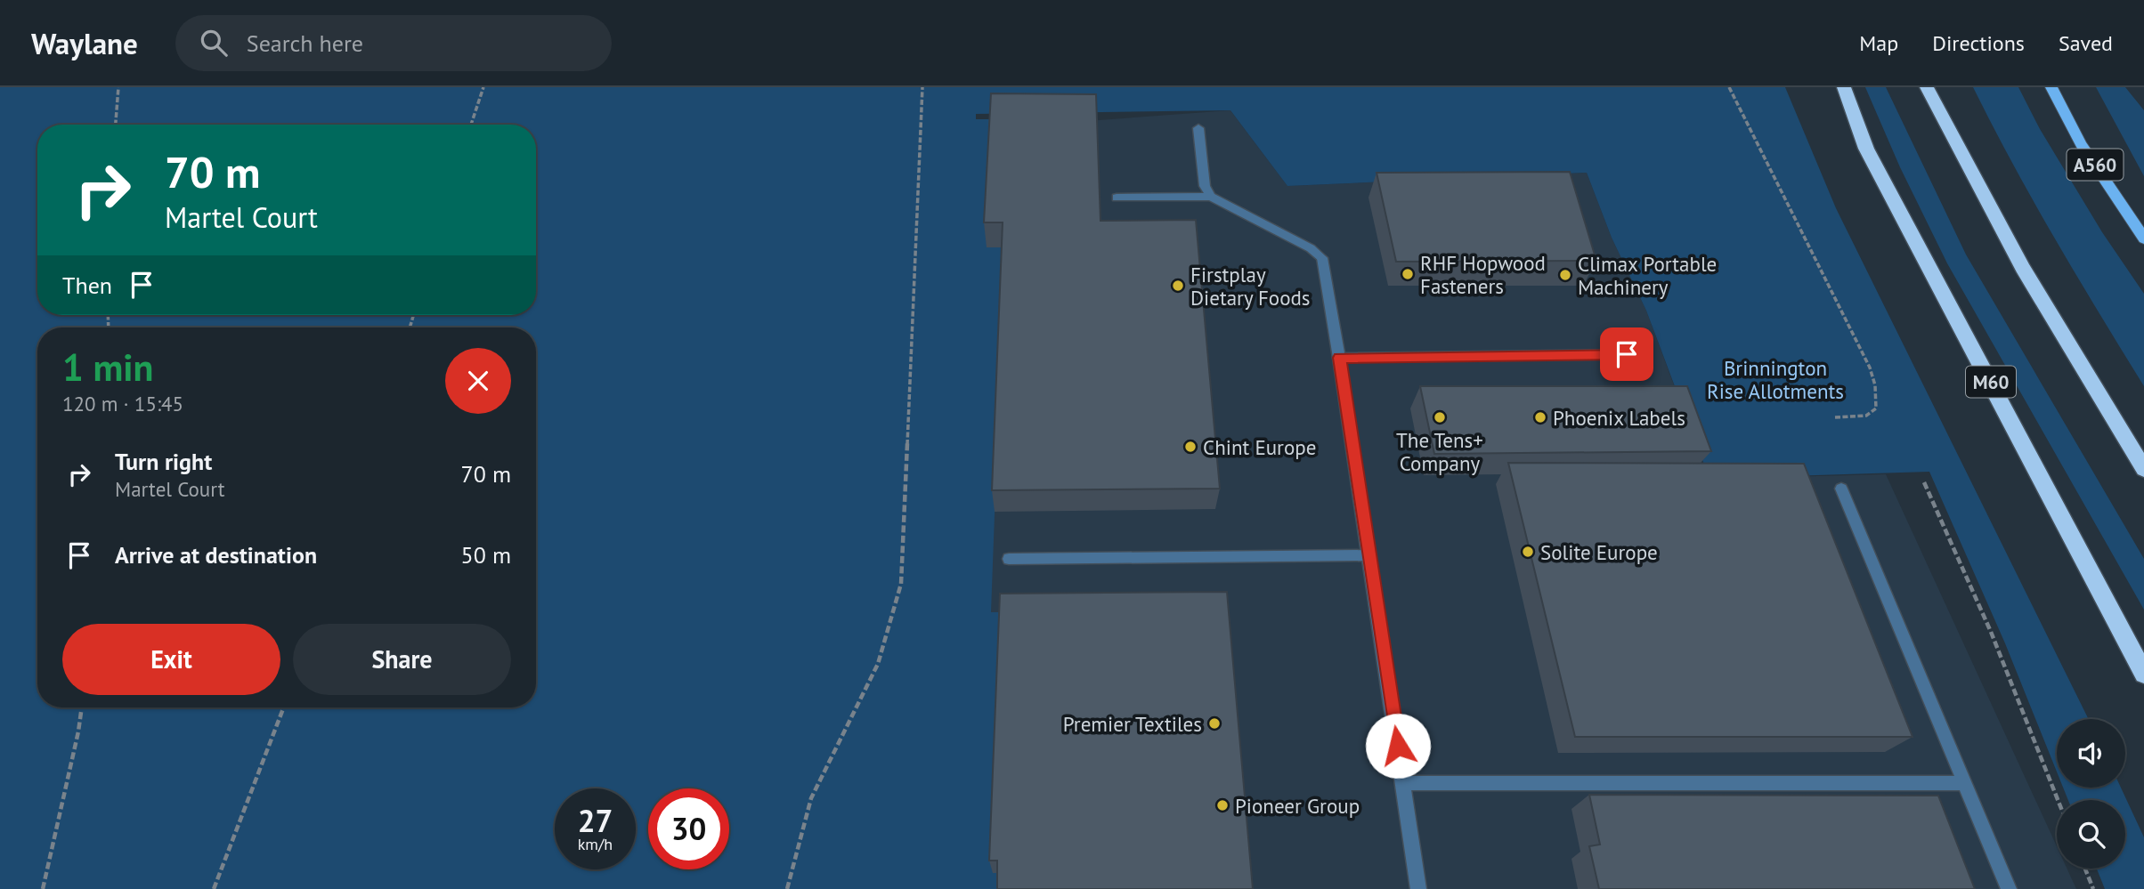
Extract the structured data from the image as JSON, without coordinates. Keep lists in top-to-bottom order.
{
  "streets": {
    "highway": ["M60"],
    "main road": ["A560"]
  },
  "parks": ["Brinnington Rise Allotments"],
  "places": [
    "RHF Hopwood Fasteners",
    "Climax Portable Machinery",
    "Firstplay Dietary Foods",
    "The Tens+ Company",
    "Phoenix Labels",
    "Chint Europe",
    "Solite Europe",
    "Premier Textiles",
    "Pioneer Group"
  ],
  "page": {
    "header": "Waylane",
    "search": "Search here",
    "nav": ["Map", "Directions", "Saved"],
    "turn": ["70 m", "Martel Court"],
    "then": "Then",
    "heading": ["1 min", "120 m · 15:45"],
    "list": [
      {
        "name": "Turn right",
        "note": "Martel Court",
        "value": "70 m"
      },
      {
        "name": "Arrive at destination",
        "value": "50 m"
      }
    ],
    "buttons": ["Exit", "Share"],
    "speed": "27 km/h",
    "limit": "30"
  }
}
